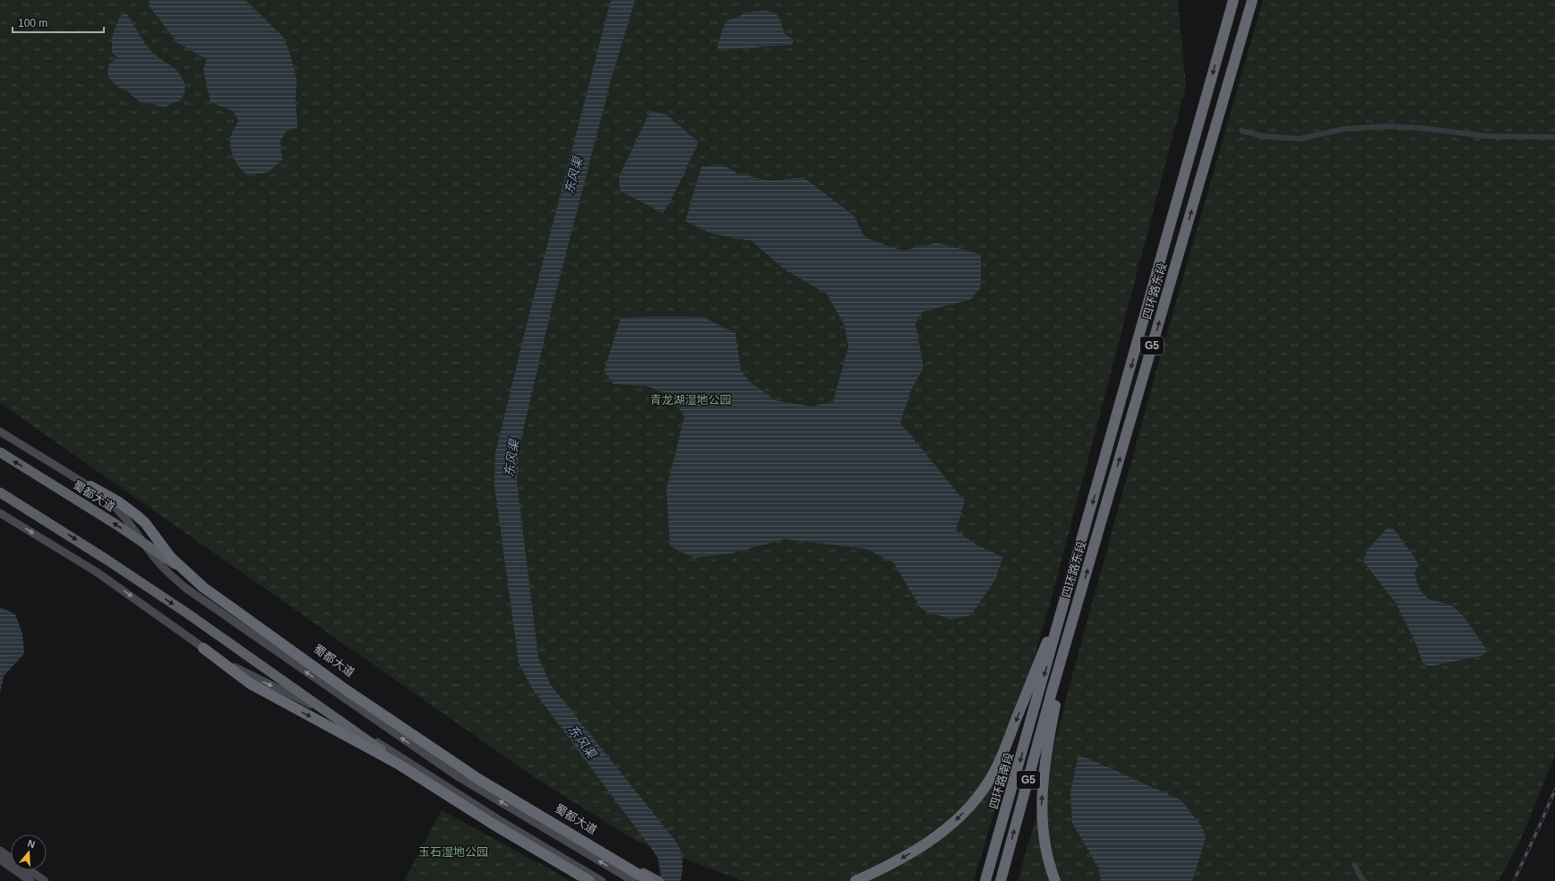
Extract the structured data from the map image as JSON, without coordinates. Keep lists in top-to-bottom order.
{
  "streets": {
    "highway": [
      "四环路东段",
      "G5",
      "蜀都大道",
      "四环路南段"
    ]
  },
  "crossings": [
    ["四环路东段", "G5"],
    ["四环路东段", "四环路南段"]
  ],
  "water": ["东风渠"],
  "parks": ["青龙湖湿地公园", "玉石湿地公园"],
  "scale_bar": "100 m",
  "north": "top"
}
